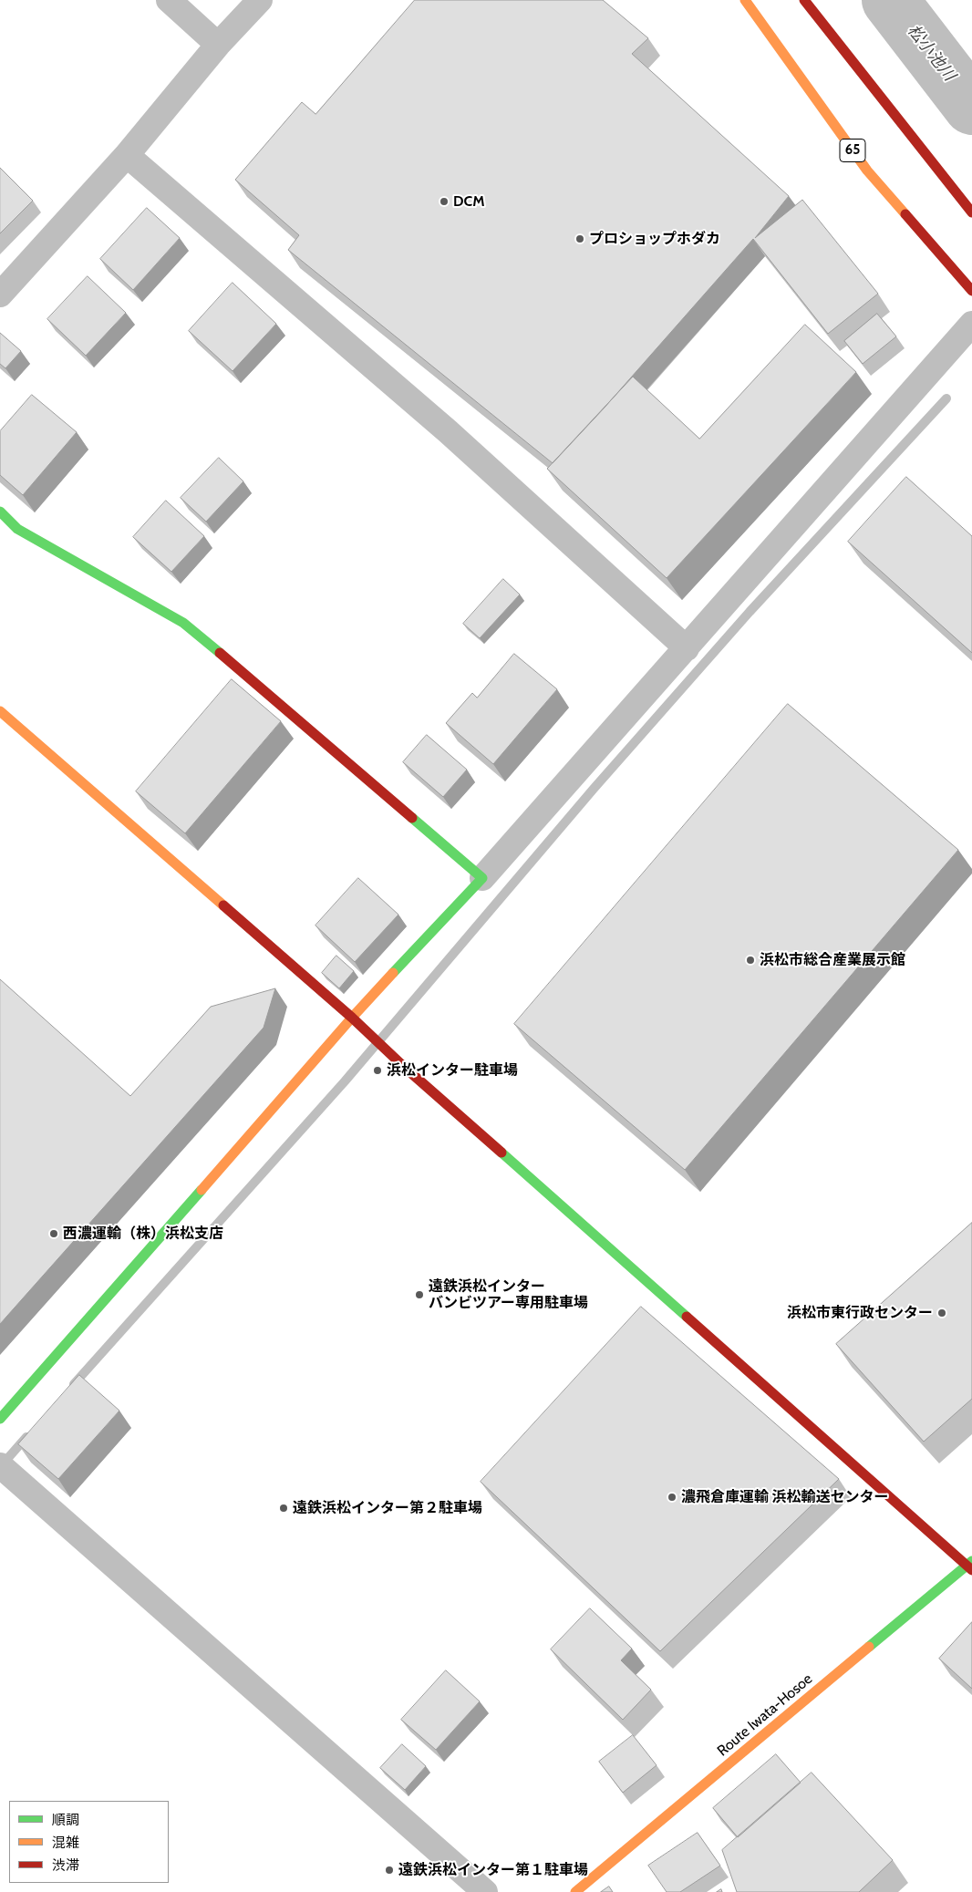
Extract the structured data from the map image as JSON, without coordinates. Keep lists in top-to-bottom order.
{
  "streets": {
    "street": ["65", "Route Iwata-Hosoe"]
  },
  "water": ["松小池川"],
  "places": [
    "DCM",
    "プロショップホダカ",
    "浜松市総合産業展示館",
    "浜松インター駐車場",
    "西濃運輸（株）浜松支店",
    "遠鉄浜松インター バンビツアー専用駐車場",
    "浜松市東行政センター",
    "濃飛倉庫運輸 浜松輸送センター",
    "遠鉄浜松インター第２駐車場",
    "遠鉄浜松インター第１駐車場"
  ],
  "legend": ["順調", "混雑", "渋滞"]
}
